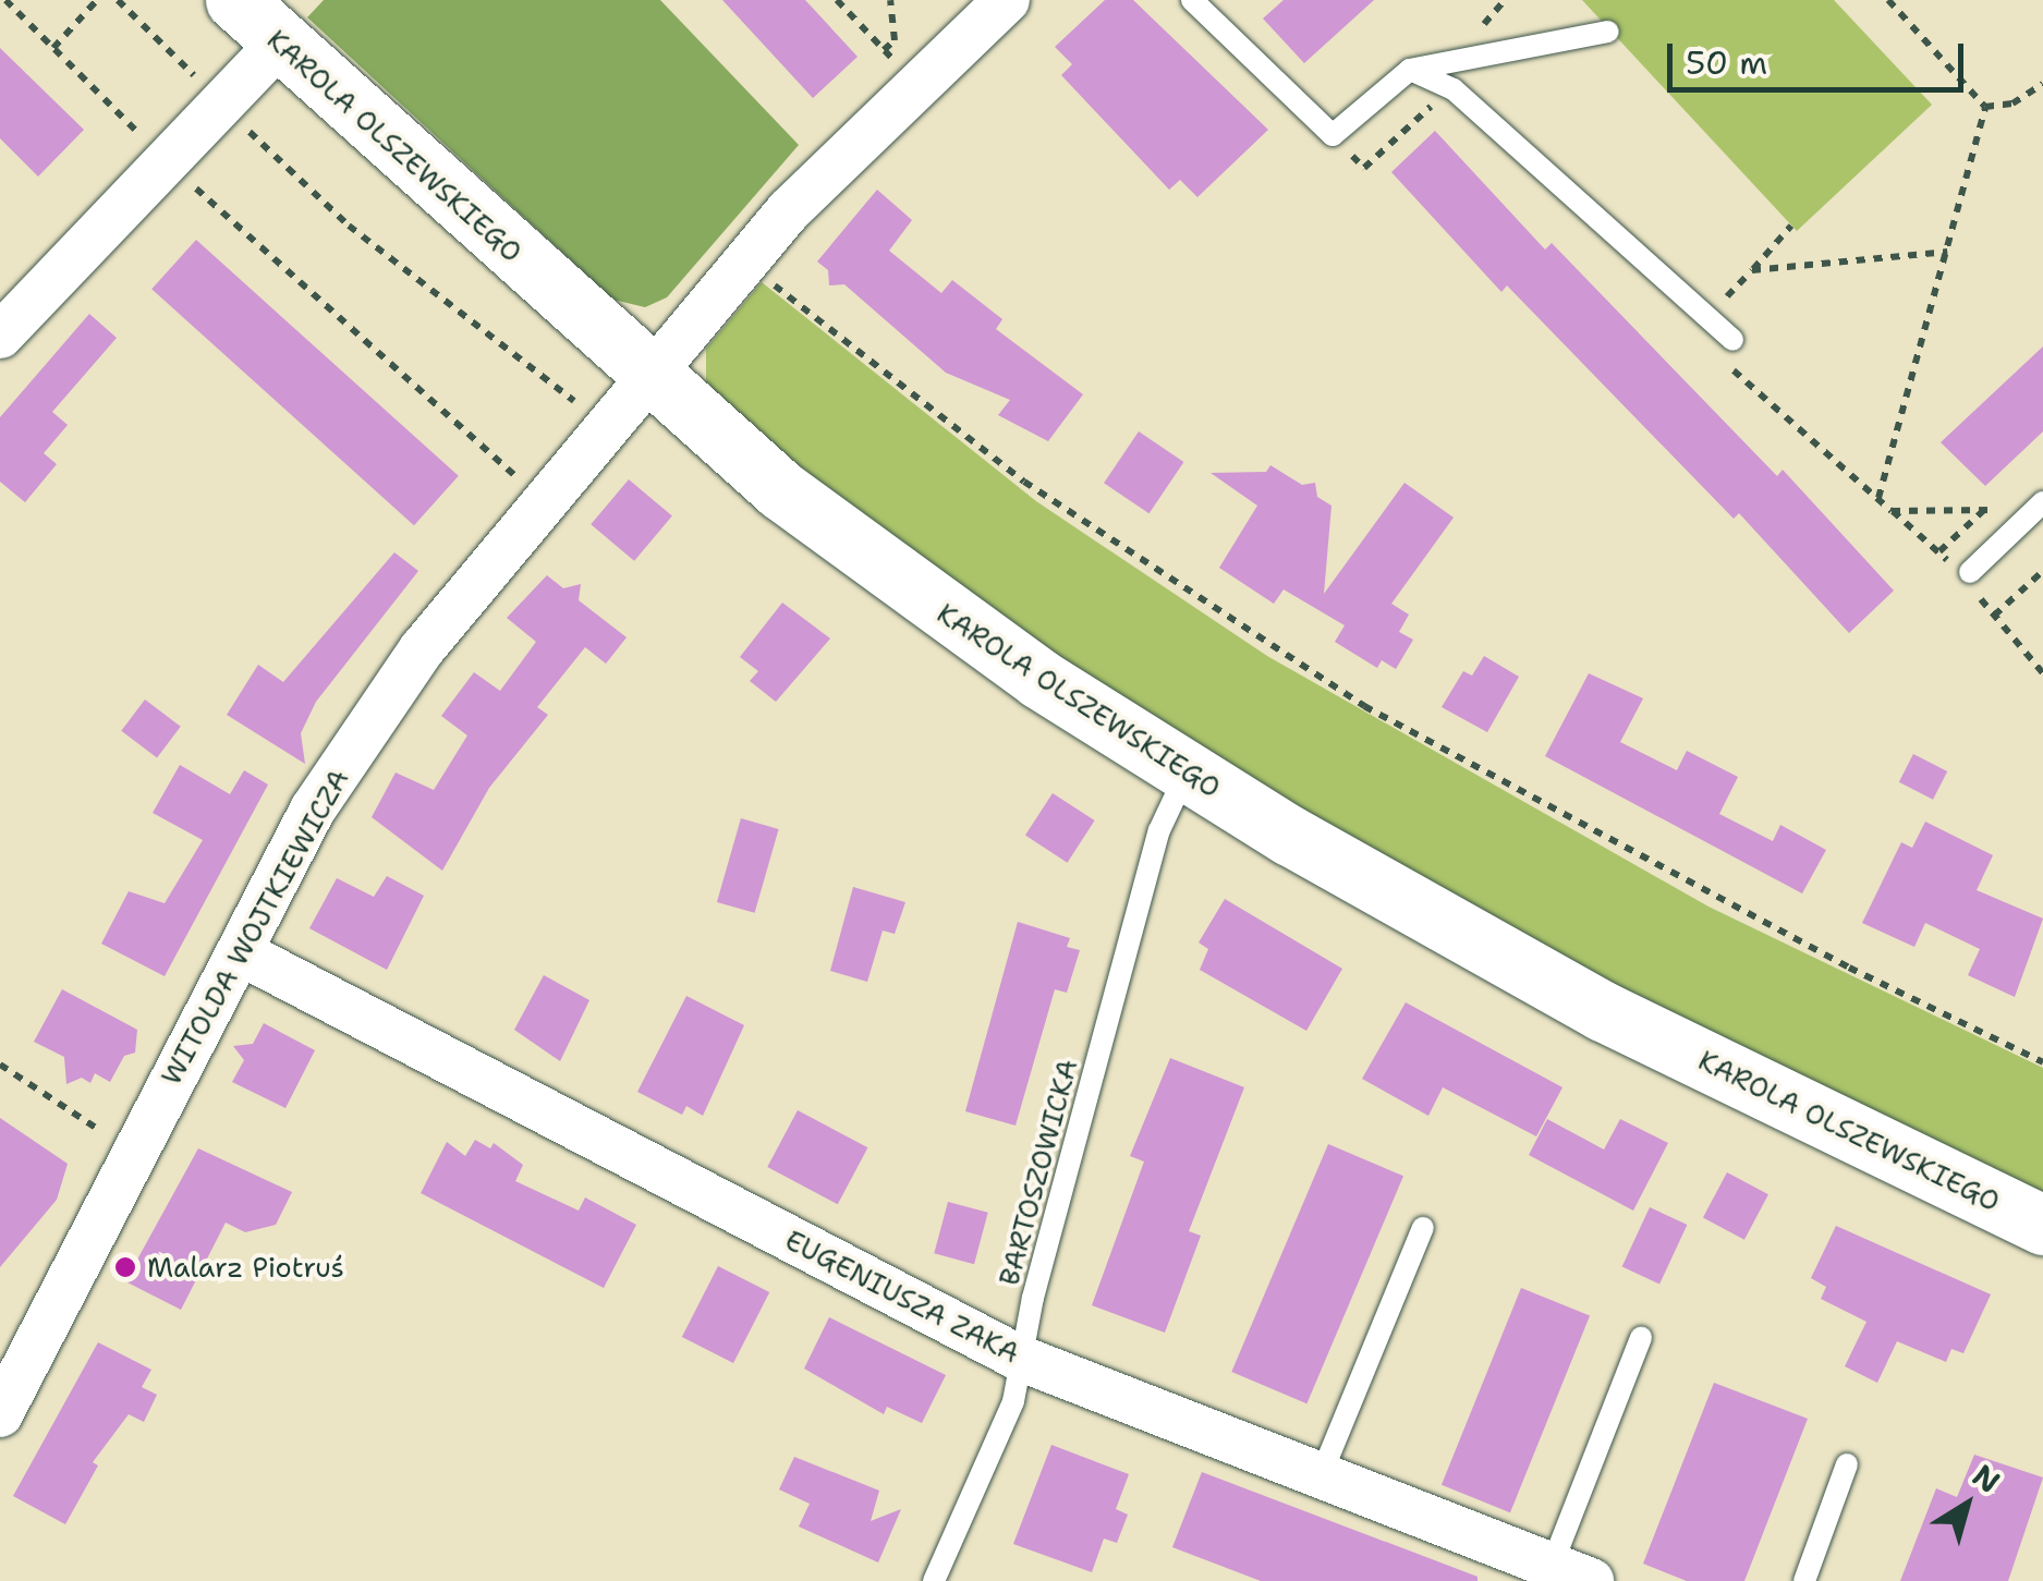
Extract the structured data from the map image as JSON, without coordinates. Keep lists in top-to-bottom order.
{
  "streets": {
    "street": ["KAROLA OLSZEWSKIEGO", "WITOLDA WOJTKIEWICZA", "EUGENIUSZA ZAKA"],
    "lane": ["BARTOSZOWICKA"]
  },
  "crossings": [
    ["KAROLA OLSZEWSKIEGO", "WITOLDA WOJTKIEWICZA"],
    ["KAROLA OLSZEWSKIEGO", "BARTOSZOWICKA"],
    ["WITOLDA WOJTKIEWICZA", "EUGENIUSZA ZAKA"],
    ["BARTOSZOWICKA", "EUGENIUSZA ZAKA"]
  ],
  "places": ["Malarz Piotruś"],
  "scale_bar": "50 m",
  "north": "top right"
}
